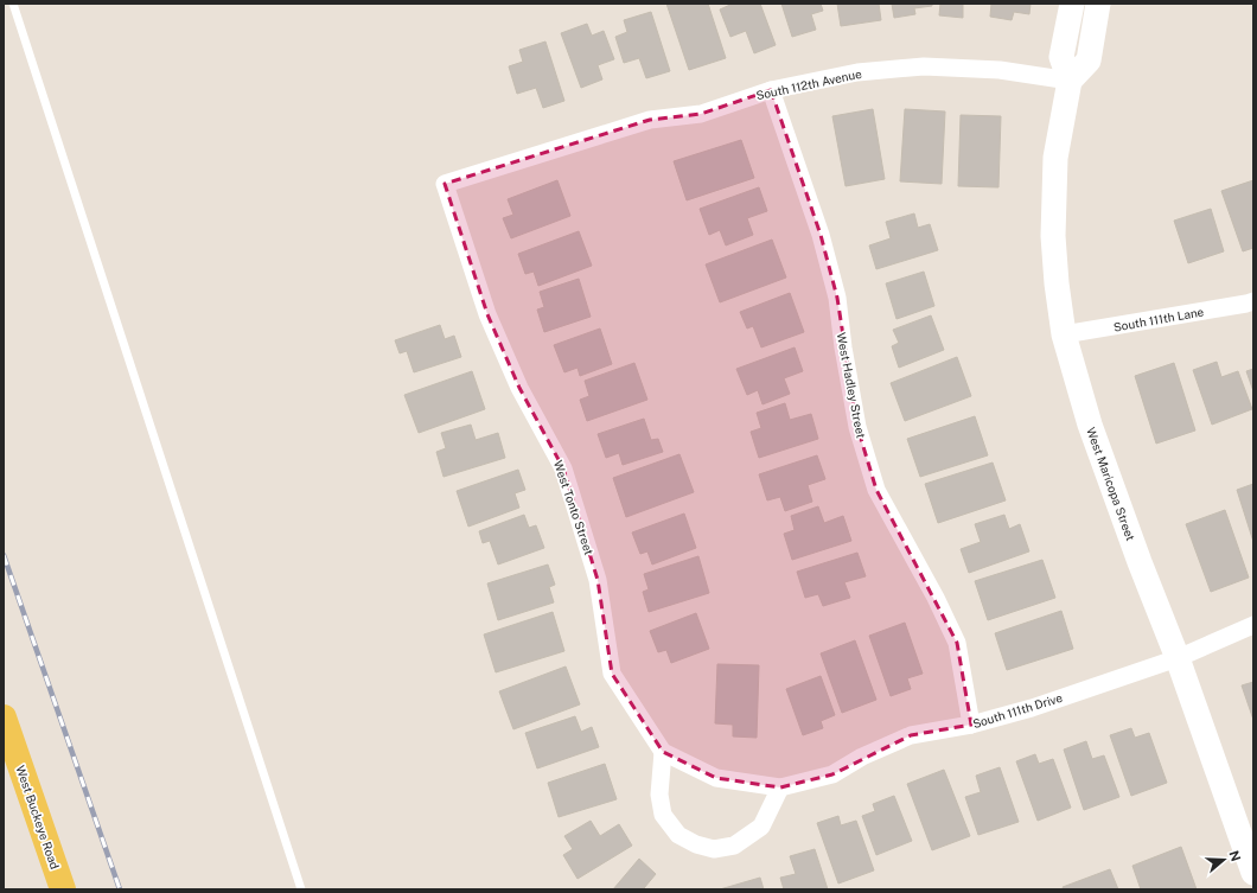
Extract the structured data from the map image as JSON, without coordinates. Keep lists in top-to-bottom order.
{
  "streets": {
    "main road": ["West Buckeye Road"],
    "street": [
      "South 112th Avenue",
      "South 111th Lane",
      "West Hadley Street",
      "West Maricopa Street",
      "West Tonto Street",
      "South 111th Drive"
    ]
  },
  "crossings": [
    ["South 112th Avenue", "West Hadley Street"],
    ["South 112th Avenue", "West Maricopa Street"],
    ["South 112th Avenue", "West Tonto Street"],
    ["South 111th Lane", "West Maricopa Street"],
    ["West Hadley Street", "South 111th Drive"],
    ["West Maricopa Street", "South 111th Drive"],
    ["West Tonto Street", "South 111th Drive"]
  ],
  "north": "right"
}
